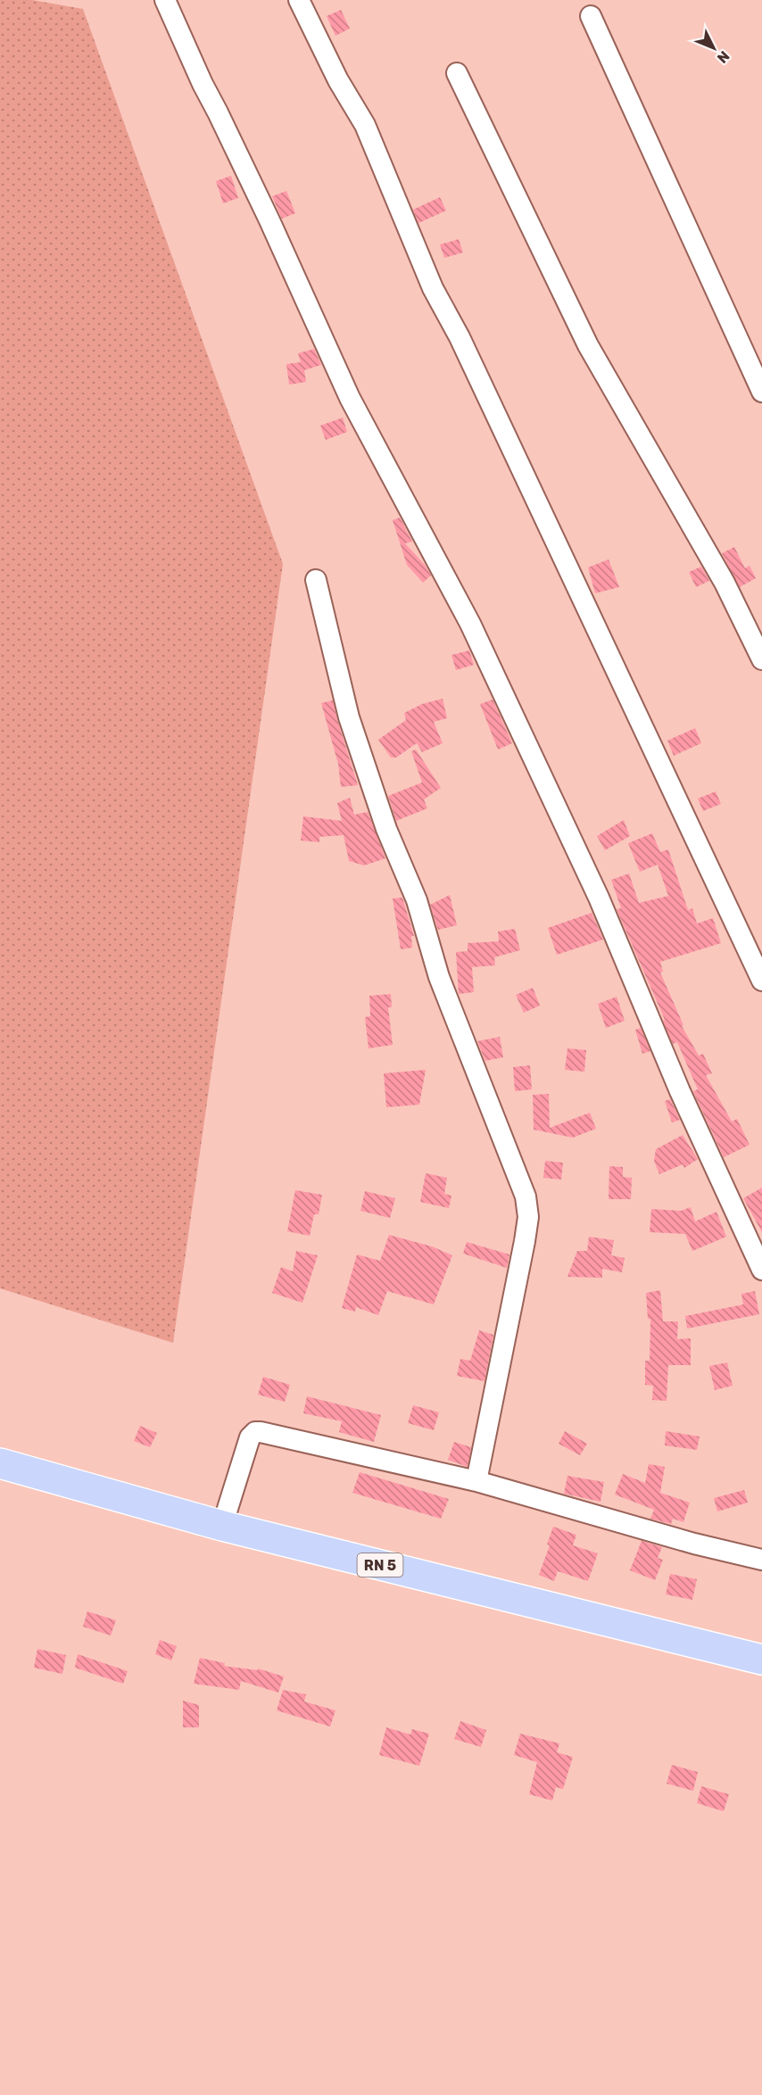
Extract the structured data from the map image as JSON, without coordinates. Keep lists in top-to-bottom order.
{
  "streets": {
    "main road": ["RN 5"]
  },
  "north": "bottom right"
}
